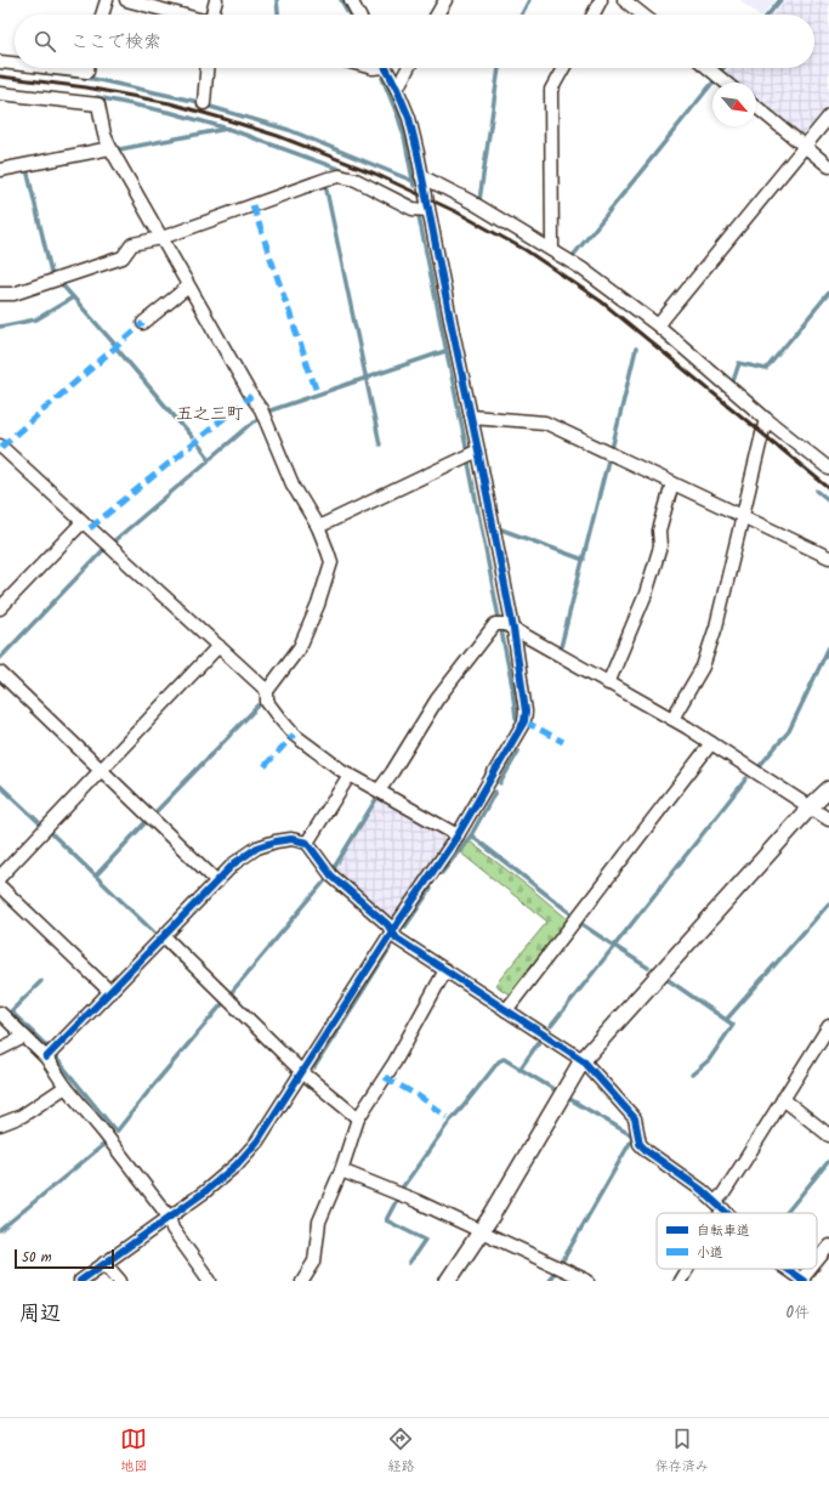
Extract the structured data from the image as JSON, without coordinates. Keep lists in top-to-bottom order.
{
  "districts": ["五之三町"],
  "legend": ["自転車道", "小道"],
  "scale_bar": "50 m",
  "north": "bottom right",
  "page": {
    "search": "ここで検索",
    "scale": "50 m",
    "heading": ["周辺", "0件"],
    "nav": ["地図", "経路", "保存済み"]
  }
}
